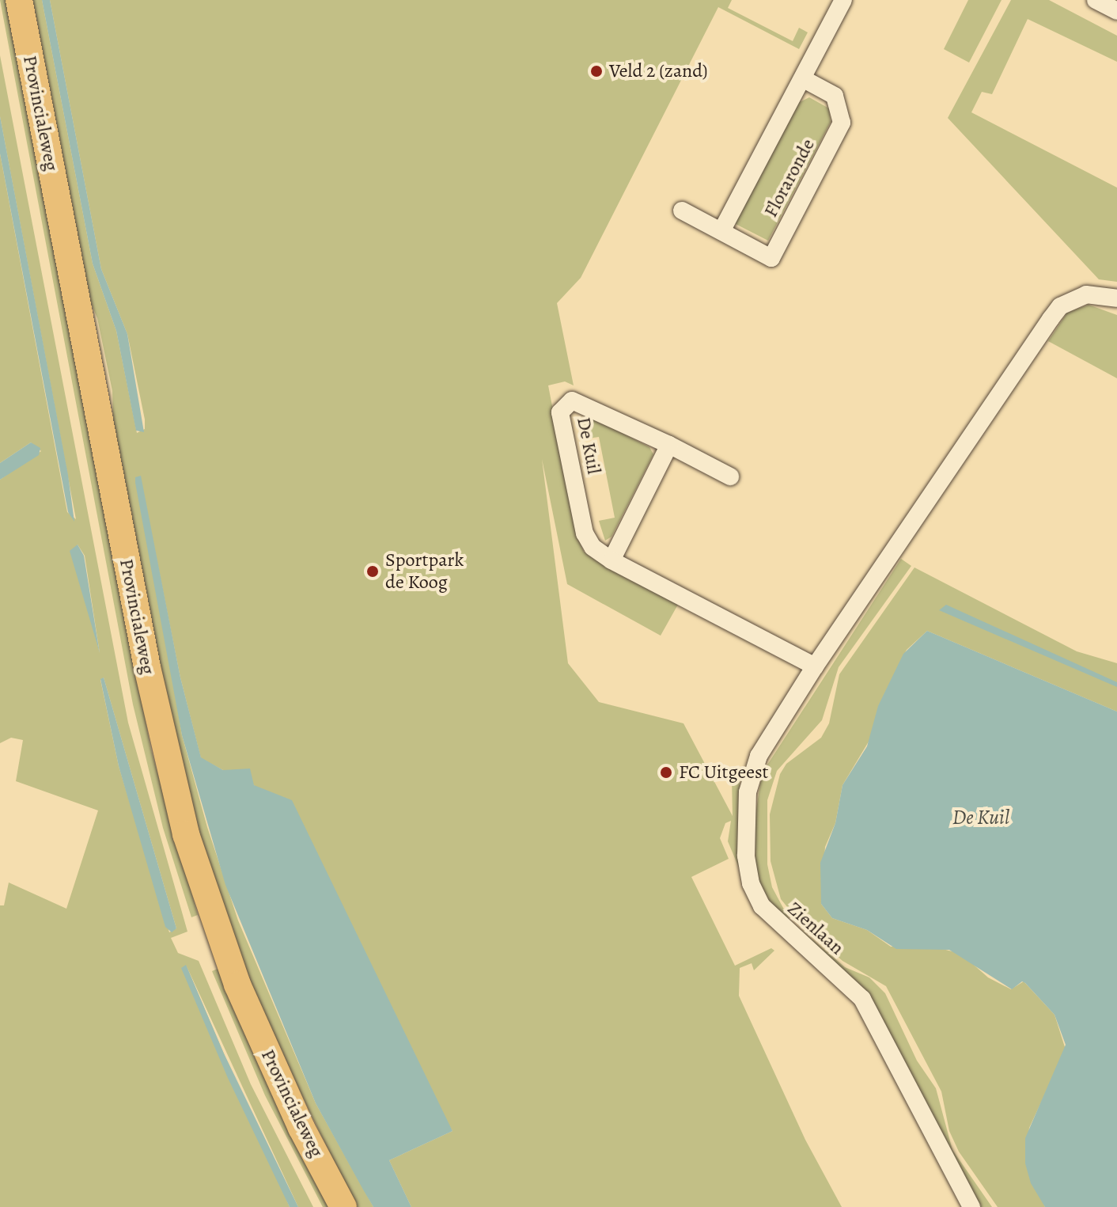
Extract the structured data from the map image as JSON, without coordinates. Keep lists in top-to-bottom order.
{
  "streets": {
    "main road": ["Provincialeweg"],
    "street": ["Floraronde", "De Kuil", "Zienlaan"]
  },
  "crossings": [
    ["De Kuil", "Zienlaan"]
  ],
  "water": ["De Kuil"],
  "places": ["Veld 2 (zand)", "Sportpark de Koog", "FC Uitgeest"]
}
